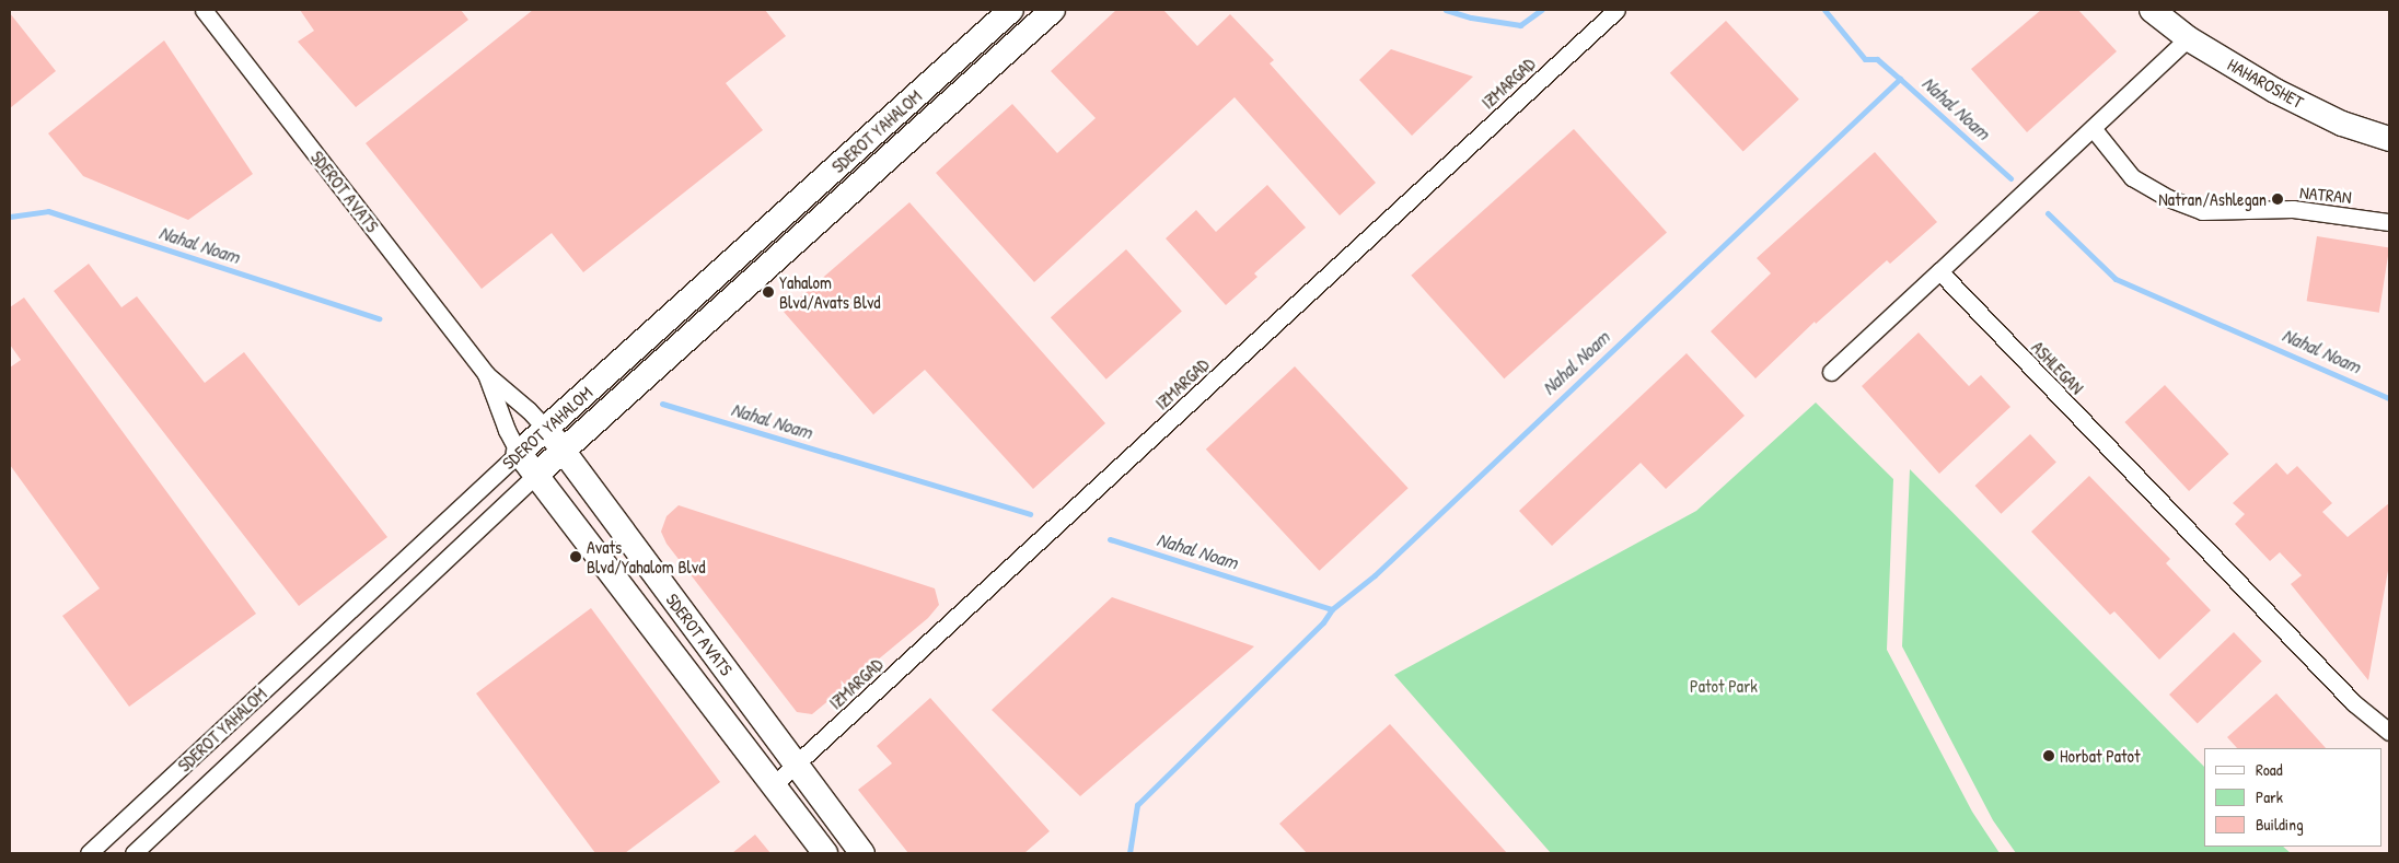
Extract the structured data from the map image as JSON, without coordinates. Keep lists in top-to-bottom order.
{
  "streets": {
    "street": [
      "IZMARGAD",
      "HAHAROSHET",
      "SDEROT YAHALOM",
      "SDEROT AVATS",
      "NATRAN",
      "ASHLEGAN"
    ]
  },
  "crossings": [
    ["IZMARGAD", "SDEROT AVATS"],
    ["SDEROT YAHALOM", "SDEROT AVATS"]
  ],
  "water": ["Nahal Noam"],
  "parks": ["Patot Park"],
  "places": [
    "Natran/Ashlegan",
    "Yahalom Blvd/Avats Blvd",
    "Avats Blvd/Yahalom Blvd",
    "Horbat Patot"
  ],
  "legend": ["Road", "Park", "Building"]
}
